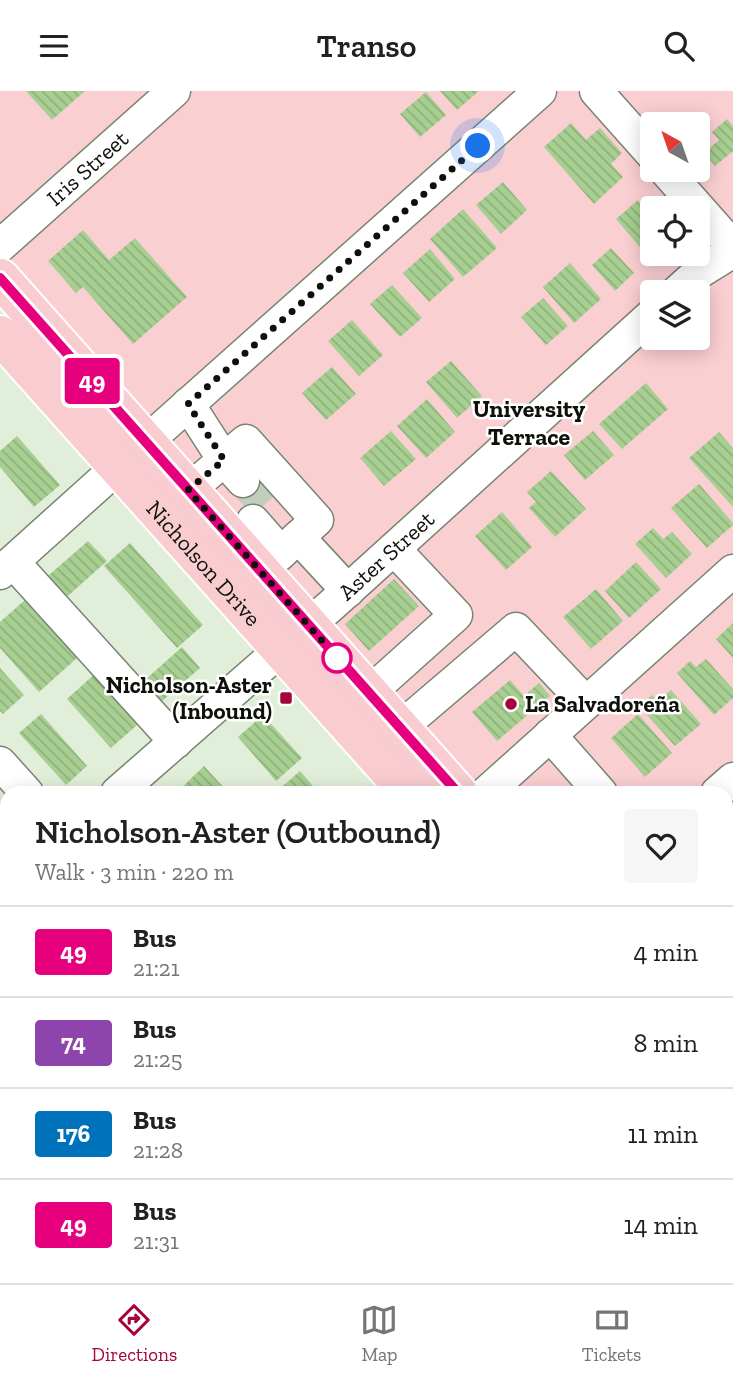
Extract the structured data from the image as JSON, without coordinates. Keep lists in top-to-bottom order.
{
  "streets": {
    "main road": ["Nicholson Drive"],
    "street": ["Iris Street", "Aster Street"]
  },
  "crossings": [
    ["Aster Street", "Nicholson Drive"]
  ],
  "districts": ["University Terrace"],
  "places": {
    "transit": ["Nicholson-Aster (Inbound)"],
    "other": ["La Salvadoreña"]
  },
  "lines": ["bus line 49"],
  "north": "top left",
  "page": {
    "header": "Transo",
    "on_map": "49",
    "heading": ["Nicholson-Aster (Outbound)", "Walk · 3 min · 220 m"],
    "list": [
      {
        "mark": "49",
        "name": "Bus",
        "note": "21:21",
        "value": "4 min"
      },
      {
        "mark": "74",
        "name": "Bus",
        "note": "21:25",
        "value": "8 min"
      },
      {
        "mark": "176",
        "name": "Bus",
        "note": "21:28",
        "value": "11 min"
      },
      {
        "mark": "49",
        "name": "Bus",
        "note": "21:31",
        "value": "14 min"
      }
    ],
    "tabs": ["Directions", "Map", "Tickets"]
  }
}
